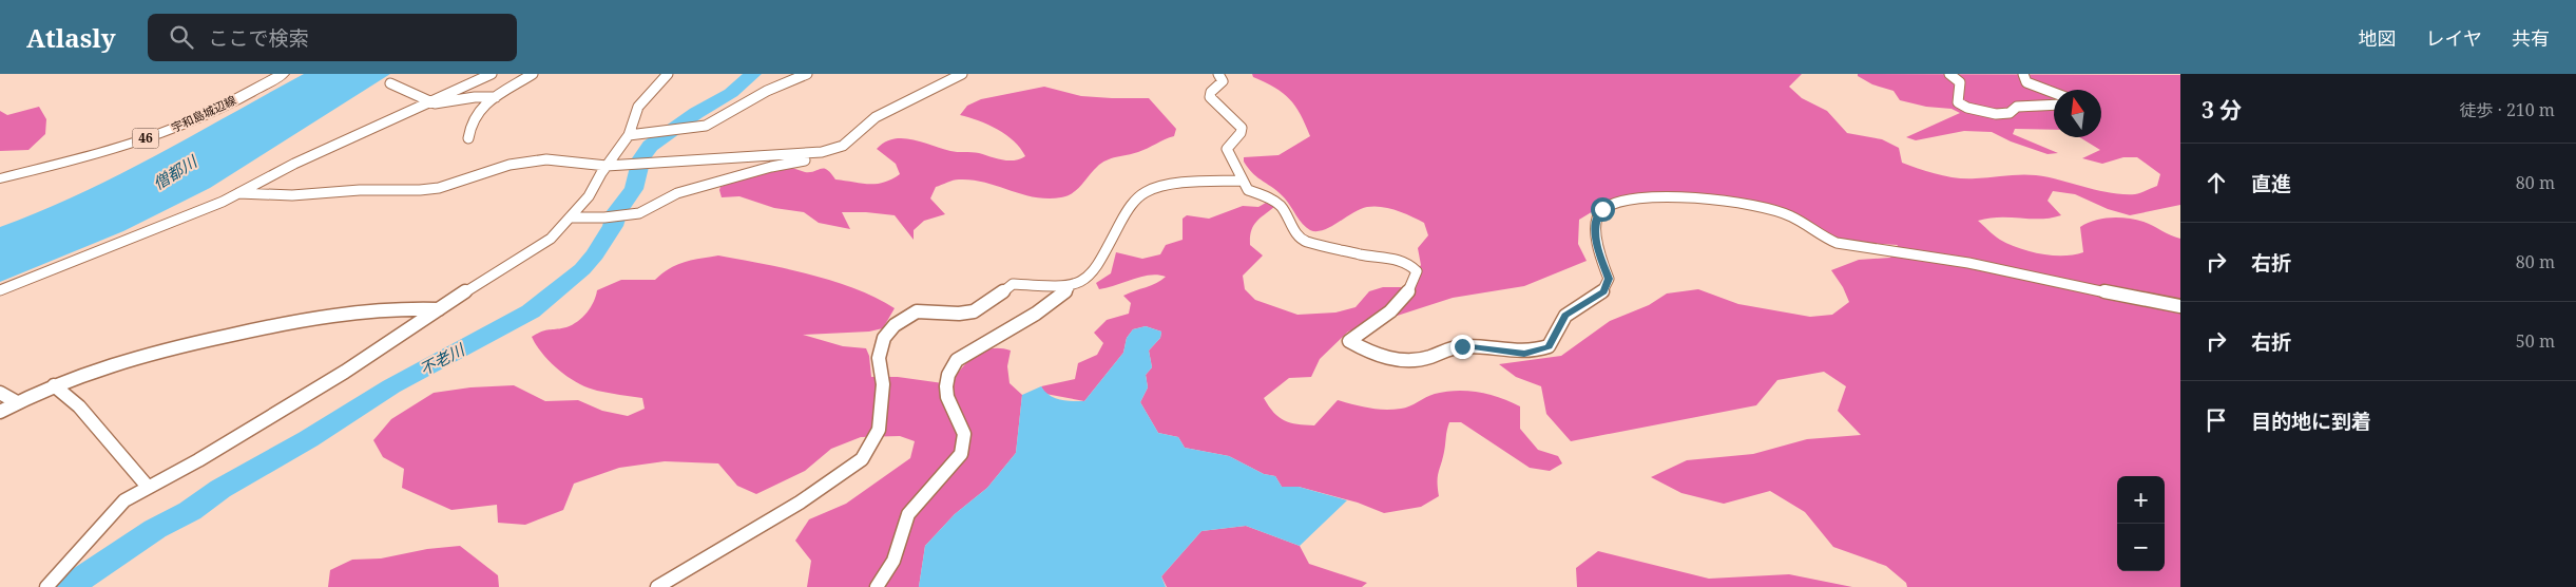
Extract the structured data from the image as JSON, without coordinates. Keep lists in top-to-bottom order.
{
  "streets": {
    "main road": ["宇和島城辺線", "46"]
  },
  "water": ["僧都川", "不老川"],
  "north": "top",
  "page": {
    "header": "Atlasly",
    "search": "ここで検索",
    "nav": ["地図", "レイヤ", "共有"],
    "heading": ["3 分", "徒歩 · 210 m"],
    "list": [
      ["直進", "80 m"],
      ["右折", "80 m"],
      ["右折", "50 m"],
      "目的地に到着"
    ],
    "map_buttons": ["+", "−"]
  }
}
